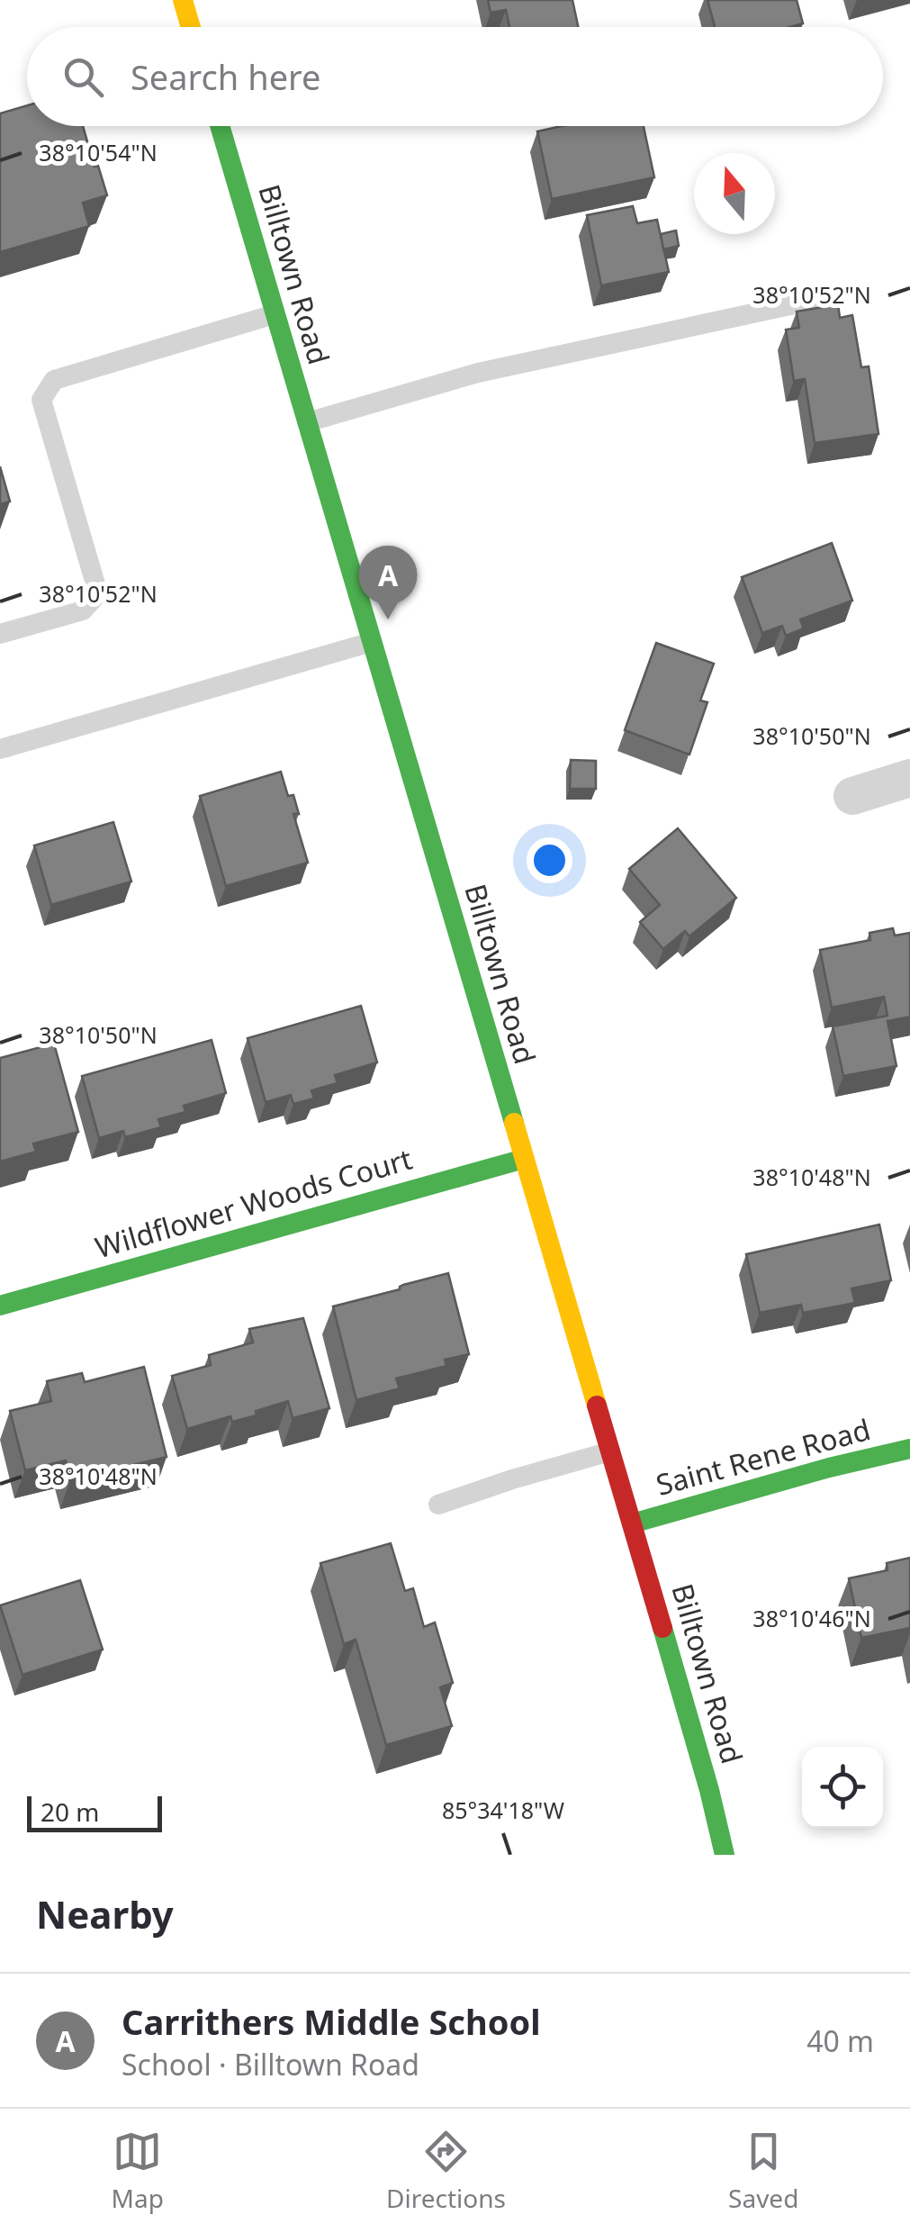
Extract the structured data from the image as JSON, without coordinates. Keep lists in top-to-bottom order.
{
  "streets": {
    "main road": ["Billtown Road", "Wildflower Woods Court", "Saint Rene Road"]
  },
  "crossings": [
    ["Billtown Road", "Wildflower Woods Court"],
    ["Billtown Road", "Saint Rene Road"]
  ],
  "scale_bar": "20 m",
  "north": "top",
  "page": {
    "search": "Search here",
    "pins": "A",
    "scale": "20 m",
    "heading": "Nearby",
    "list": [
      {
        "mark": "A",
        "name": "Carrithers Middle School",
        "note": "School · Billtown Road",
        "value": "40 m"
      }
    ],
    "nav": ["Map", "Directions", "Saved"]
  },
  "coordinates": [
    "38°10'54\"N",
    "38°10'52\"N",
    "38°10'50\"N",
    "38°10'48\"N",
    "38°10'46\"N",
    "85°34'18\"W"
  ]
}
